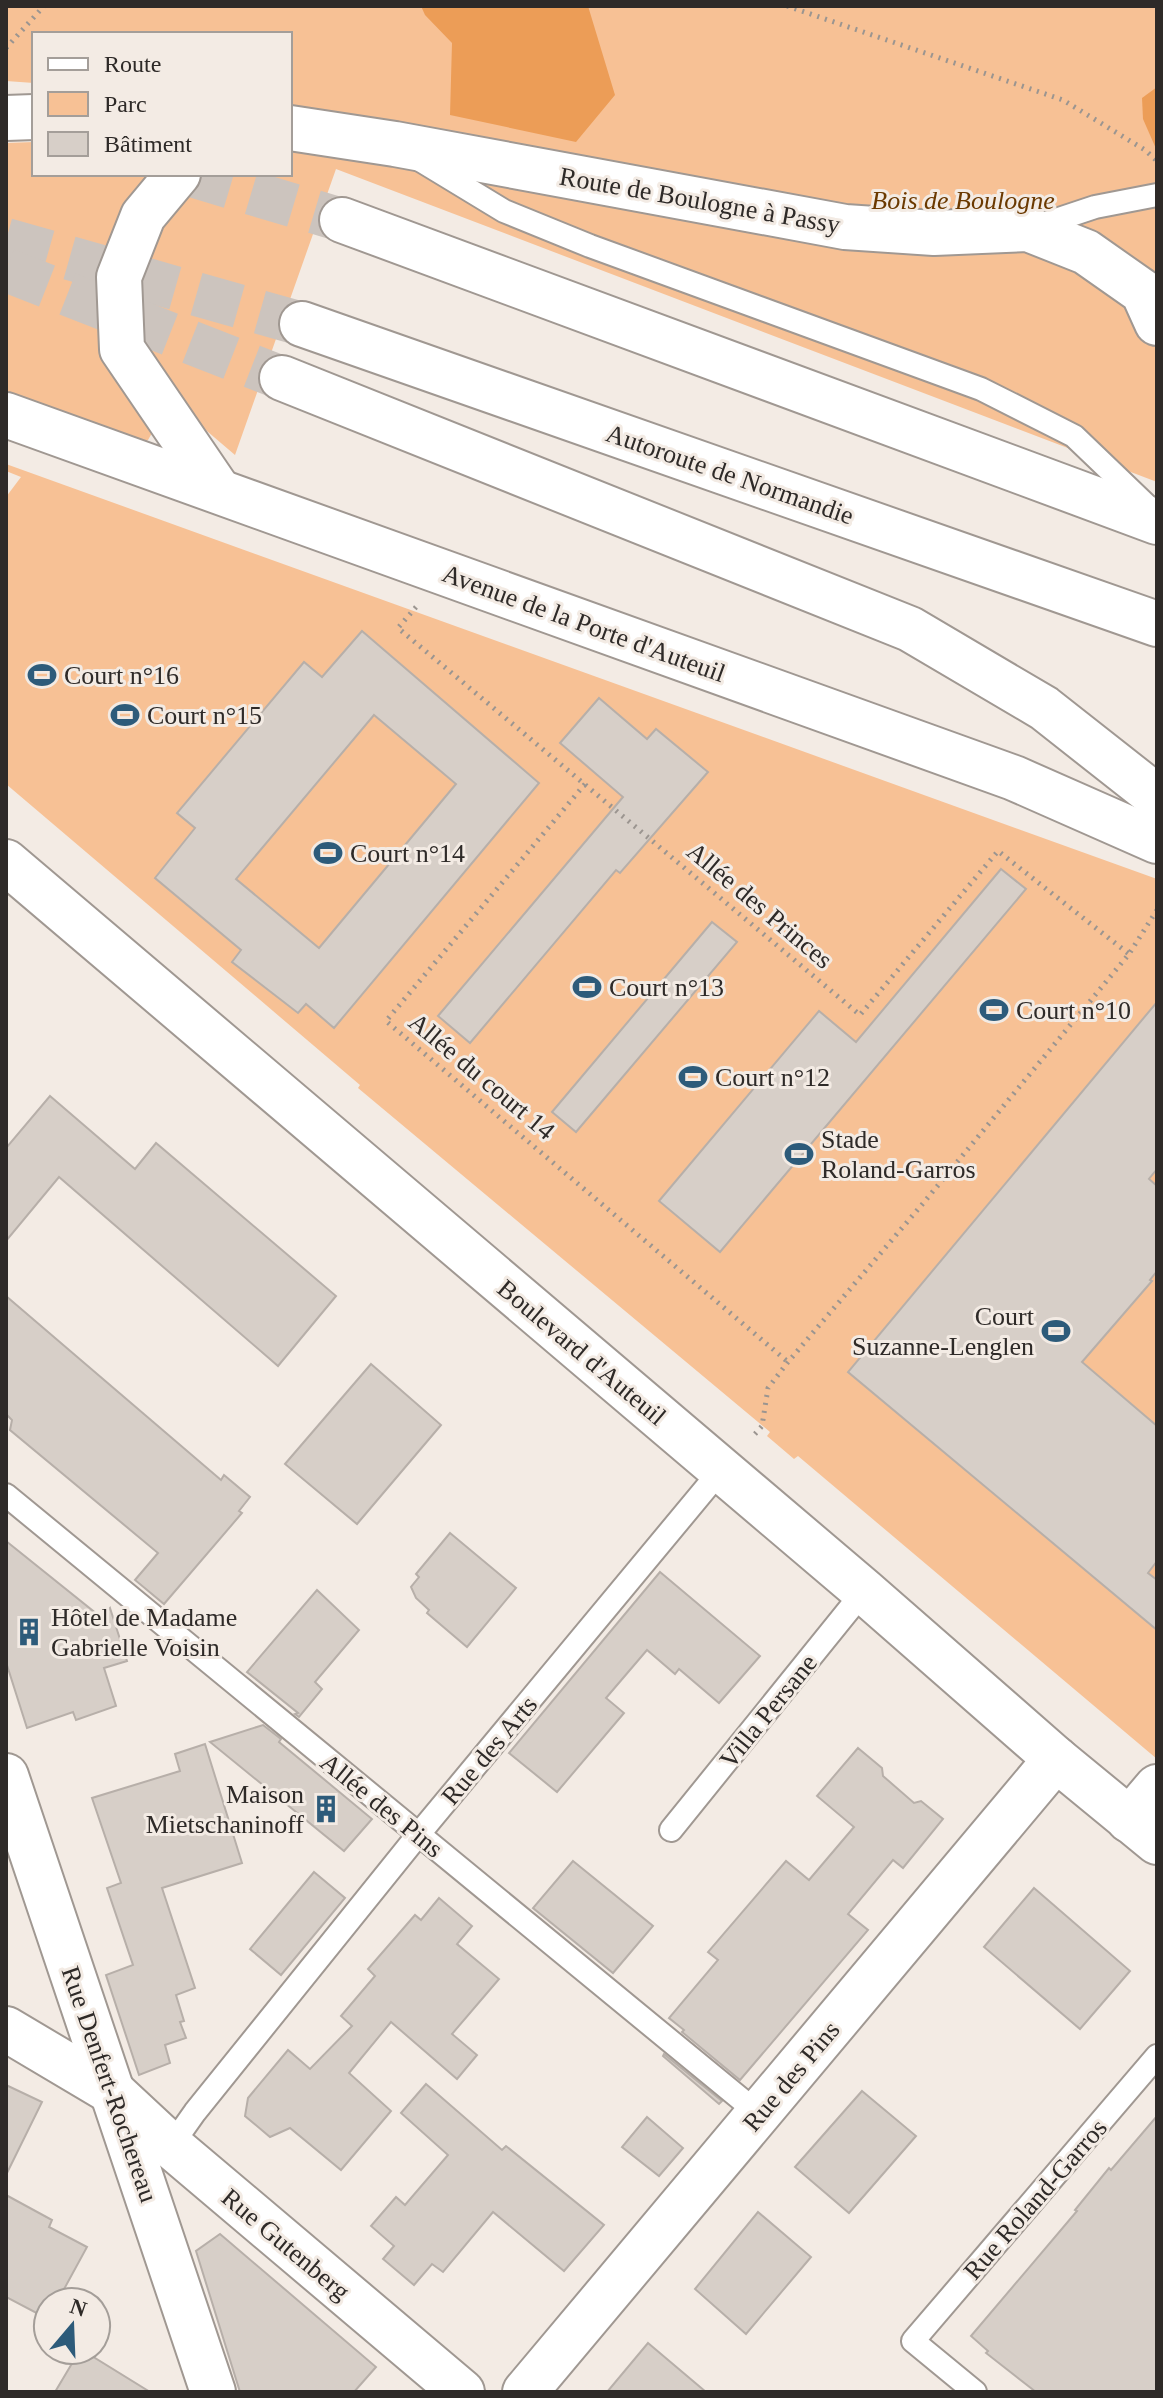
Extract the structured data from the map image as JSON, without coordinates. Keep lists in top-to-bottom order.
{
  "streets": {
    "main road": [
      "Route de Boulogne à Passy",
      "Autoroute de Normandie",
      "Avenue de la Porte d'Auteuil",
      "Boulevard d'Auteuil",
      "Rue des Pins",
      "Rue Denfert-Rochereau",
      "Rue Gutenberg"
    ],
    "lane": [
      "Villa Persane",
      "Rue des Arts",
      "Allée des Pins",
      "Rue Roland-Garros"
    ],
    "path": ["Allée des Princes", "Allée du court 14"]
  },
  "crossings": [
    ["Avenue de la Porte d'Auteuil", "Allée des Princes"],
    ["Allée des Princes", "Allée du court 14"],
    ["Boulevard d'Auteuil", "Villa Persane"],
    ["Boulevard d'Auteuil", "Rue des Arts"],
    ["Boulevard d'Auteuil", "Rue des Pins"],
    ["Rue des Arts", "Allée des Pins"],
    ["Rue des Arts", "Rue Gutenberg"],
    ["Allée des Pins", "Rue des Pins"],
    ["Rue Denfert-Rochereau", "Rue Gutenberg"]
  ],
  "parks": ["Bois de Boulogne"],
  "places": {
    "sports": [
      "Court n°16",
      "Court n°15",
      "Court n°14",
      "Court n°13",
      "Court n°10",
      "Court n°12",
      "Stade Roland-Garros",
      "Court Suzanne-Lenglen"
    ],
    "building": ["Hôtel de Madame Gabrielle Voisin", "Maison Mietschaninoff"]
  },
  "legend": ["Route", "Parc", "Bâtiment"],
  "north": "top"
}
